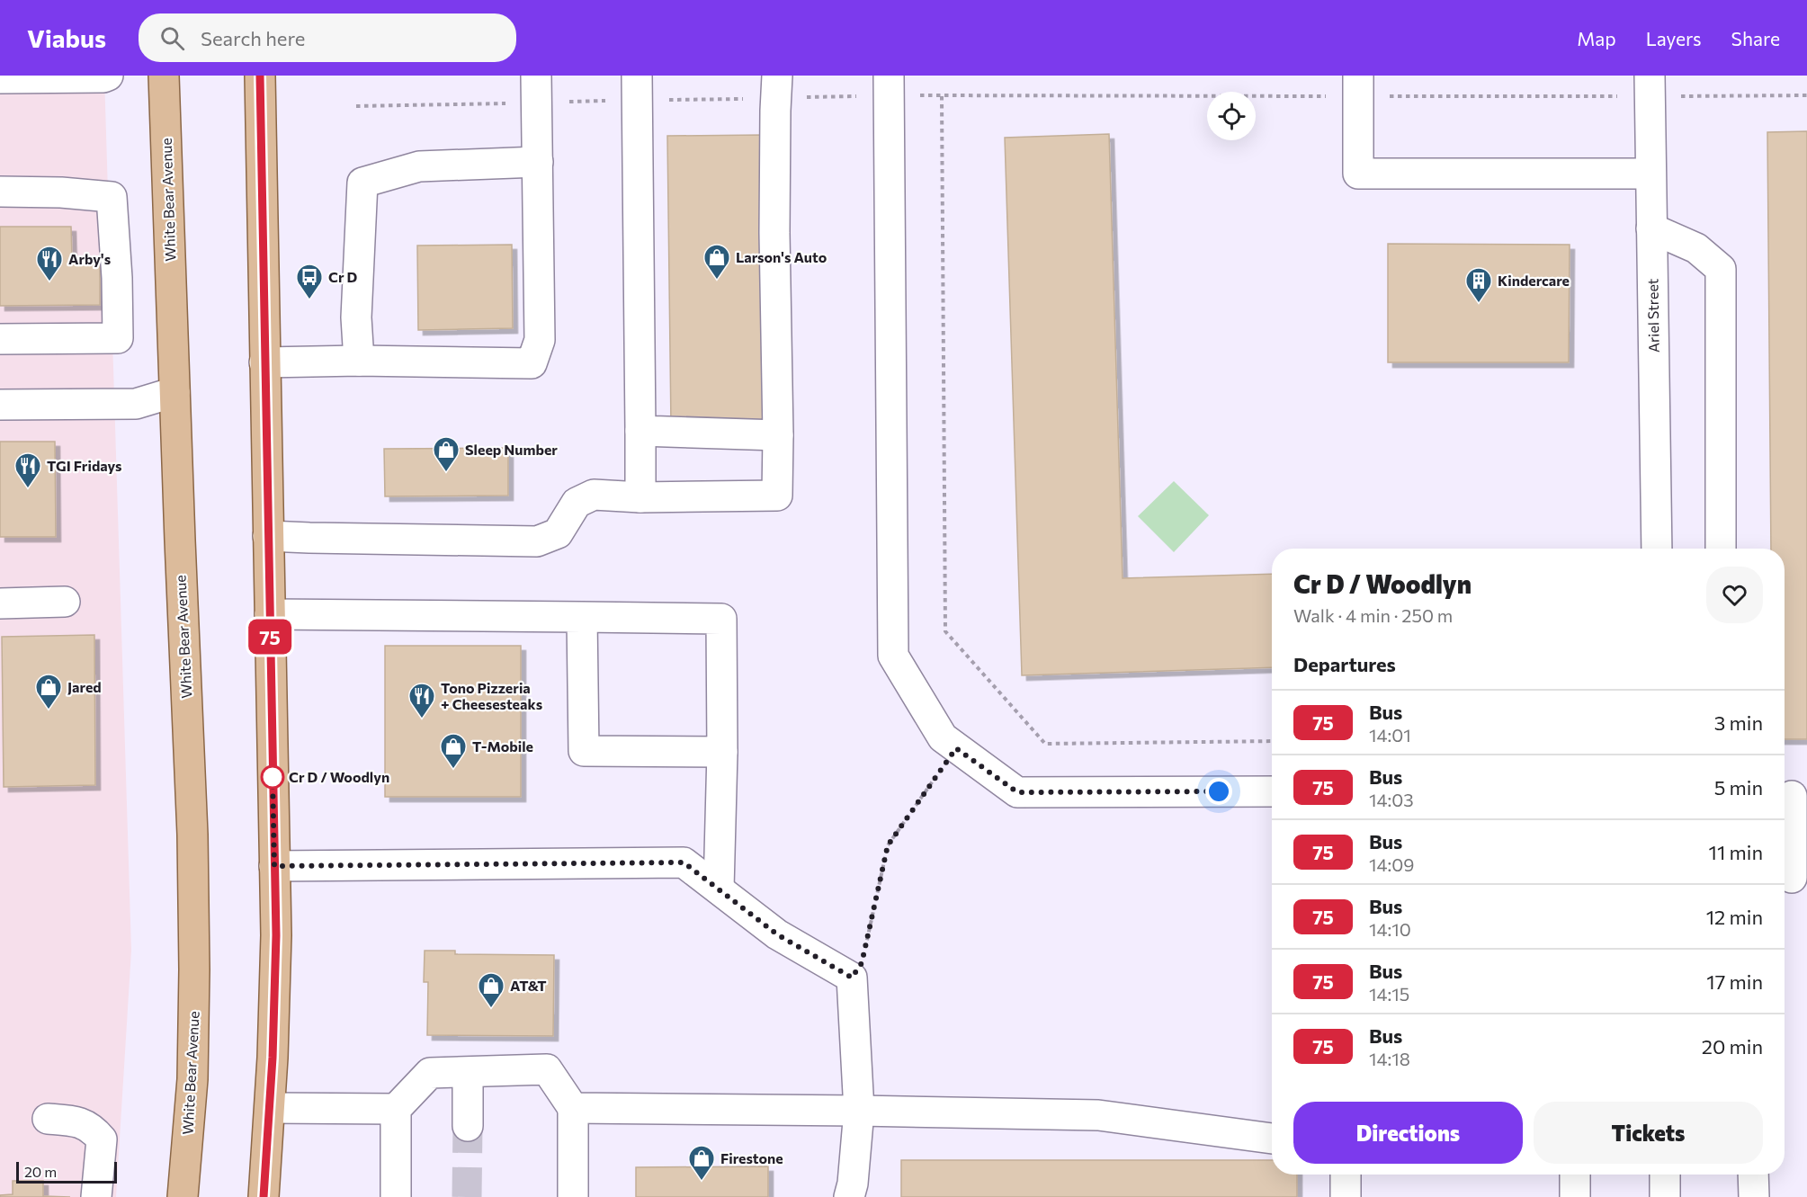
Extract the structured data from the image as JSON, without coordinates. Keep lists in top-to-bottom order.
{
  "streets": {
    "main road": ["White Bear Avenue"],
    "street": ["Ariel Street"]
  },
  "places": {
    "shop": [
      "Larson's Auto",
      "Sleep Number",
      "Jared",
      "T-Mobile",
      "AT&T",
      "Firestone"
    ],
    "restaurant": ["Arby's", "TGI Fridays", "Tono Pizzeria + Cheesesteaks"],
    "bus stop": ["Cr D"],
    "building": ["Kindercare"],
    "other": ["Cr D / Woodlyn"]
  },
  "lines": ["bus line 75"],
  "scale_bar": "20 m",
  "page": {
    "header": "Viabus",
    "search": "Search here",
    "nav": ["Map", "Layers", "Share"],
    "on_map": "75",
    "heading": [
      ["Cr D / Woodlyn", "Walk · 4 min · 250 m"],
      "Departures"
    ],
    "list": [
      {
        "mark": "75",
        "name": "Bus",
        "note": "14:01",
        "value": "3 min"
      },
      {
        "mark": "75",
        "name": "Bus",
        "note": "14:03",
        "value": "5 min"
      },
      {
        "mark": "75",
        "name": "Bus",
        "note": "14:09",
        "value": "11 min"
      },
      {
        "mark": "75",
        "name": "Bus",
        "note": "14:10",
        "value": "12 min"
      },
      {
        "mark": "75",
        "name": "Bus",
        "note": "14:15",
        "value": "17 min"
      },
      {
        "mark": "75",
        "name": "Bus",
        "note": "14:18",
        "value": "20 min"
      }
    ],
    "buttons": ["Directions", "Tickets"],
    "scale": "20 m"
  }
}
